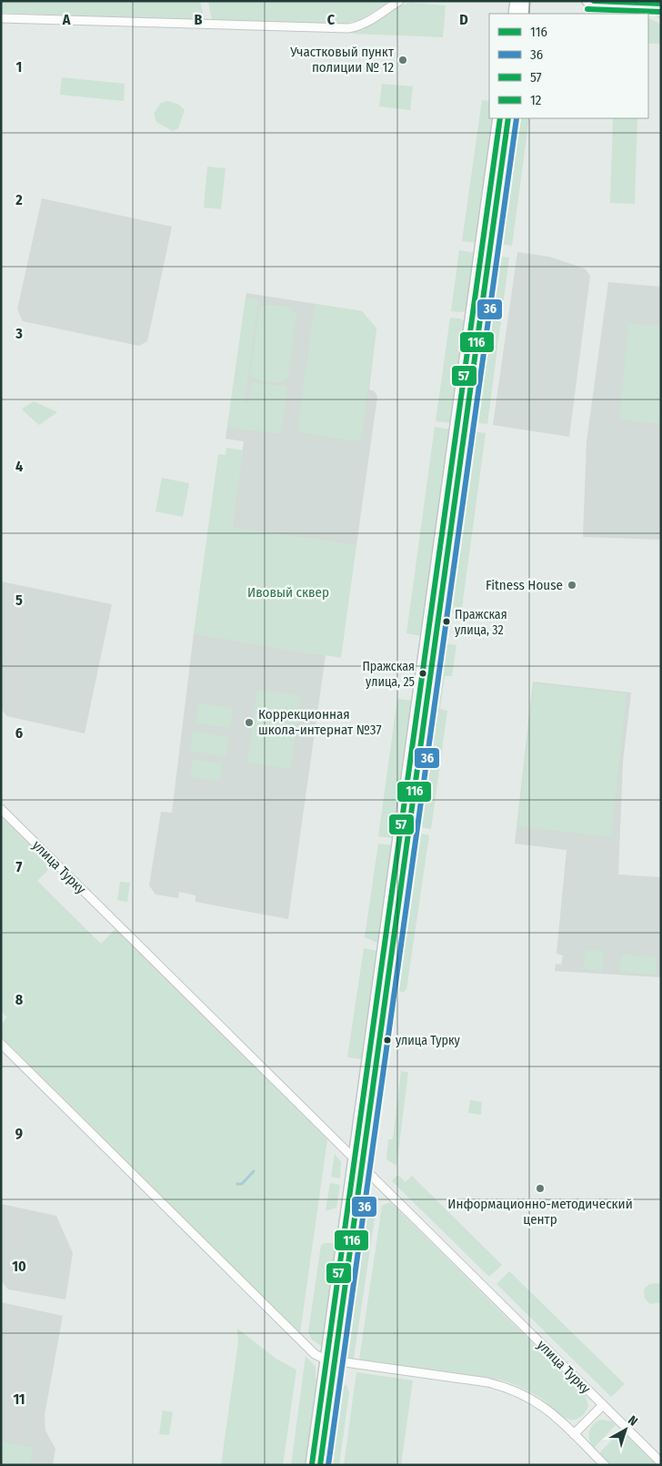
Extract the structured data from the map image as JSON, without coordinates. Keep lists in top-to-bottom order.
{
  "streets": {
    "street": ["улица Турку"]
  },
  "parks": ["Ивовый сквер"],
  "places": [
    "Участковый пункт полиции № 12",
    "Fitness House",
    "Пражская улица, 32",
    "Пражская улица, 25",
    "Коррекционная школа-интернат №37",
    "улица Турку",
    "Информационно-методический центр"
  ],
  "lines": [
    "transit line 116",
    "transit line 12",
    "transit line 36",
    "transit line 57"
  ],
  "legend": [
    "116",
    "36",
    "57",
    "12"
  ],
  "north": "top right",
  "grid": {
    "columns": [
      "A",
      "B",
      "C",
      "D"
    ],
    "rows": [
      "1",
      "2",
      "3",
      "4",
      "5",
      "6",
      "7",
      "8",
      "9",
      "10",
      "11"
    ]
  }
}
